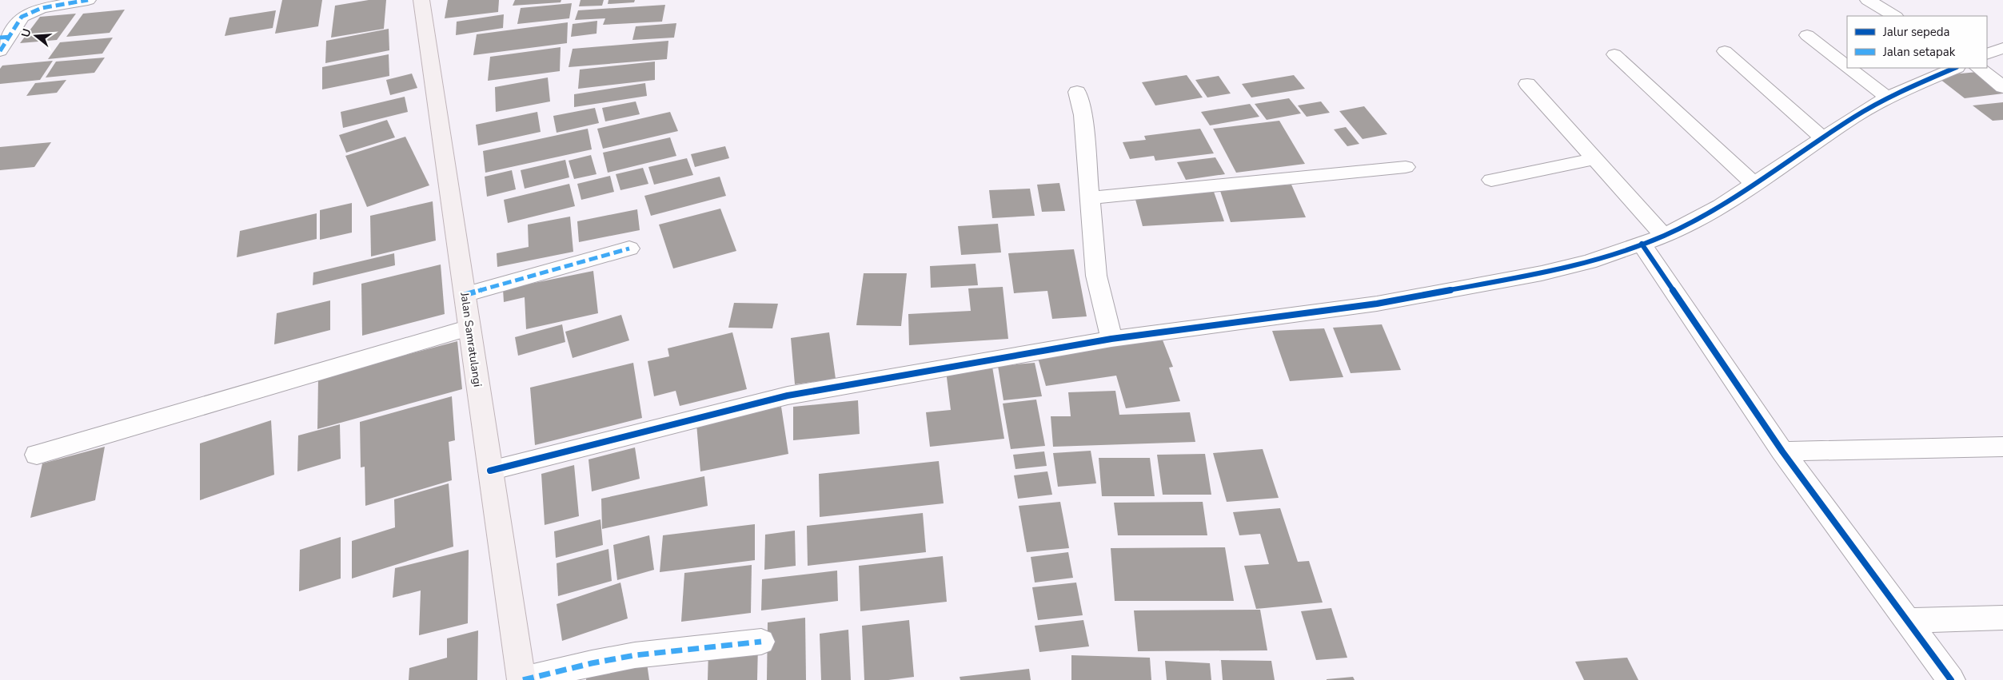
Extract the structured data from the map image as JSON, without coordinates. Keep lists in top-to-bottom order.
{
  "streets": {
    "main road": ["Jalan Samratulangi"]
  },
  "legend": ["Jalur sepeda", "Jalan setapak"],
  "north": "left"
}
